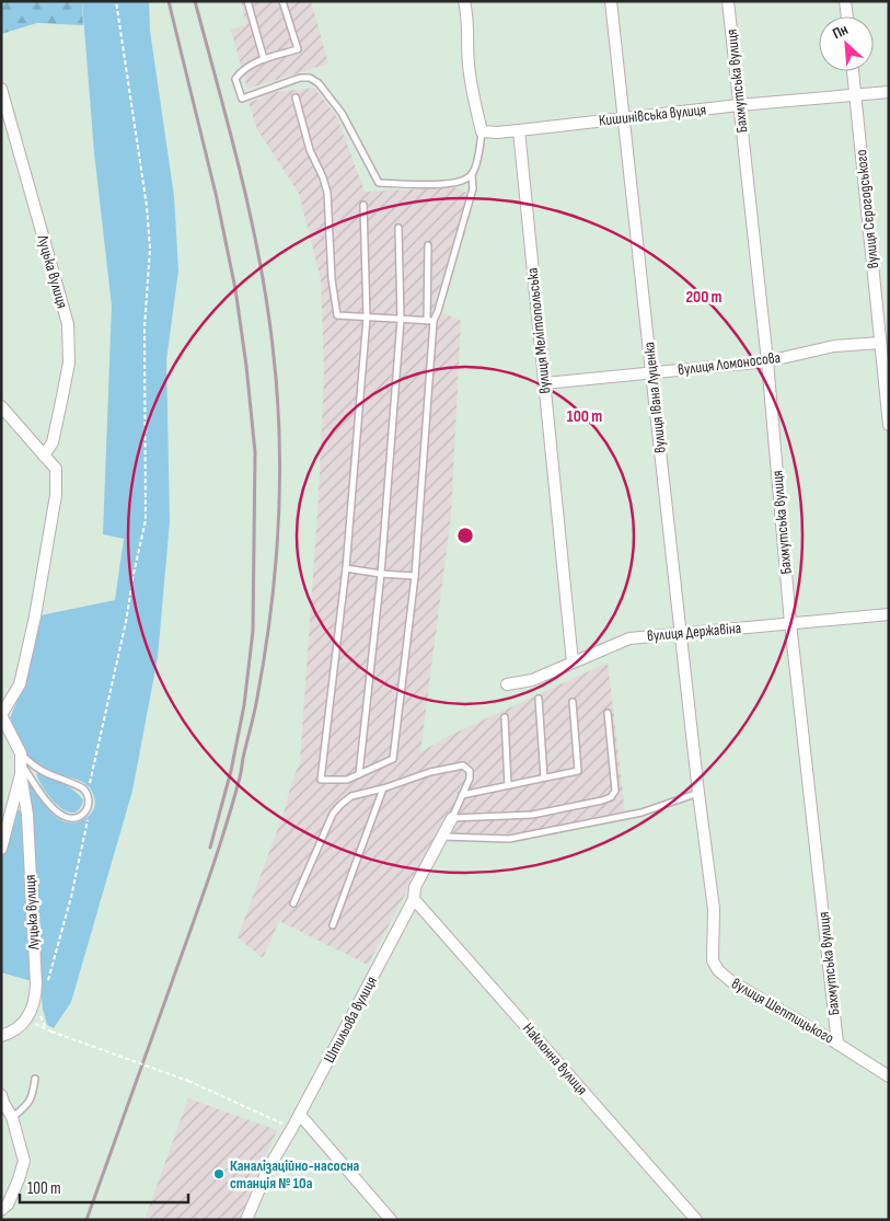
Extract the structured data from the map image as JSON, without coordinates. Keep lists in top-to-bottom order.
{
  "streets": {
    "street": [
      "Бахмутська вулиця",
      "Кишинівська вулиця",
      "вулиця Сєрогодського",
      "Луцька вулиця",
      "вулиця Мелітопольська",
      "вулиця Ломоносова",
      "вулиця Івана Луценка",
      "вулиця Державіна",
      "вулиця Шептицького",
      "Штильова вулиця",
      "Наклонна вулиця"
    ]
  },
  "crossings": [
    ["Бахмутська вулиця", "Кишинівська вулиця"],
    ["Бахмутська вулиця", "вулиця Ломоносова"],
    ["Бахмутська вулиця", "вулиця Державіна"],
    ["Бахмутська вулиця", "вулиця Шептицького"],
    ["Кишинівська вулиця", "вулиця Сєрогодського"],
    ["Кишинівська вулиця", "вулиця Мелітопольська"],
    ["Кишинівська вулиця", "вулиця Івана Луценка"],
    ["вулиця Сєрогодського", "вулиця Ломоносова"],
    ["вулиця Мелітопольська", "вулиця Ломоносова"],
    ["вулиця Мелітопольська", "вулиця Державіна"],
    ["вулиця Ломоносова", "вулиця Івана Луценка"],
    ["вулиця Івана Луценка", "вулиця Державіна"],
    ["вулиця Івана Луценка", "вулиця Шептицького"],
    ["Штильова вулиця", "Наклонна вулиця"]
  ],
  "places": ["Каналізаційно-насосна станція № 10а"],
  "scale_bar": "100 m",
  "north": "top left",
  "rings": ["200 m", "100 m"]
}
